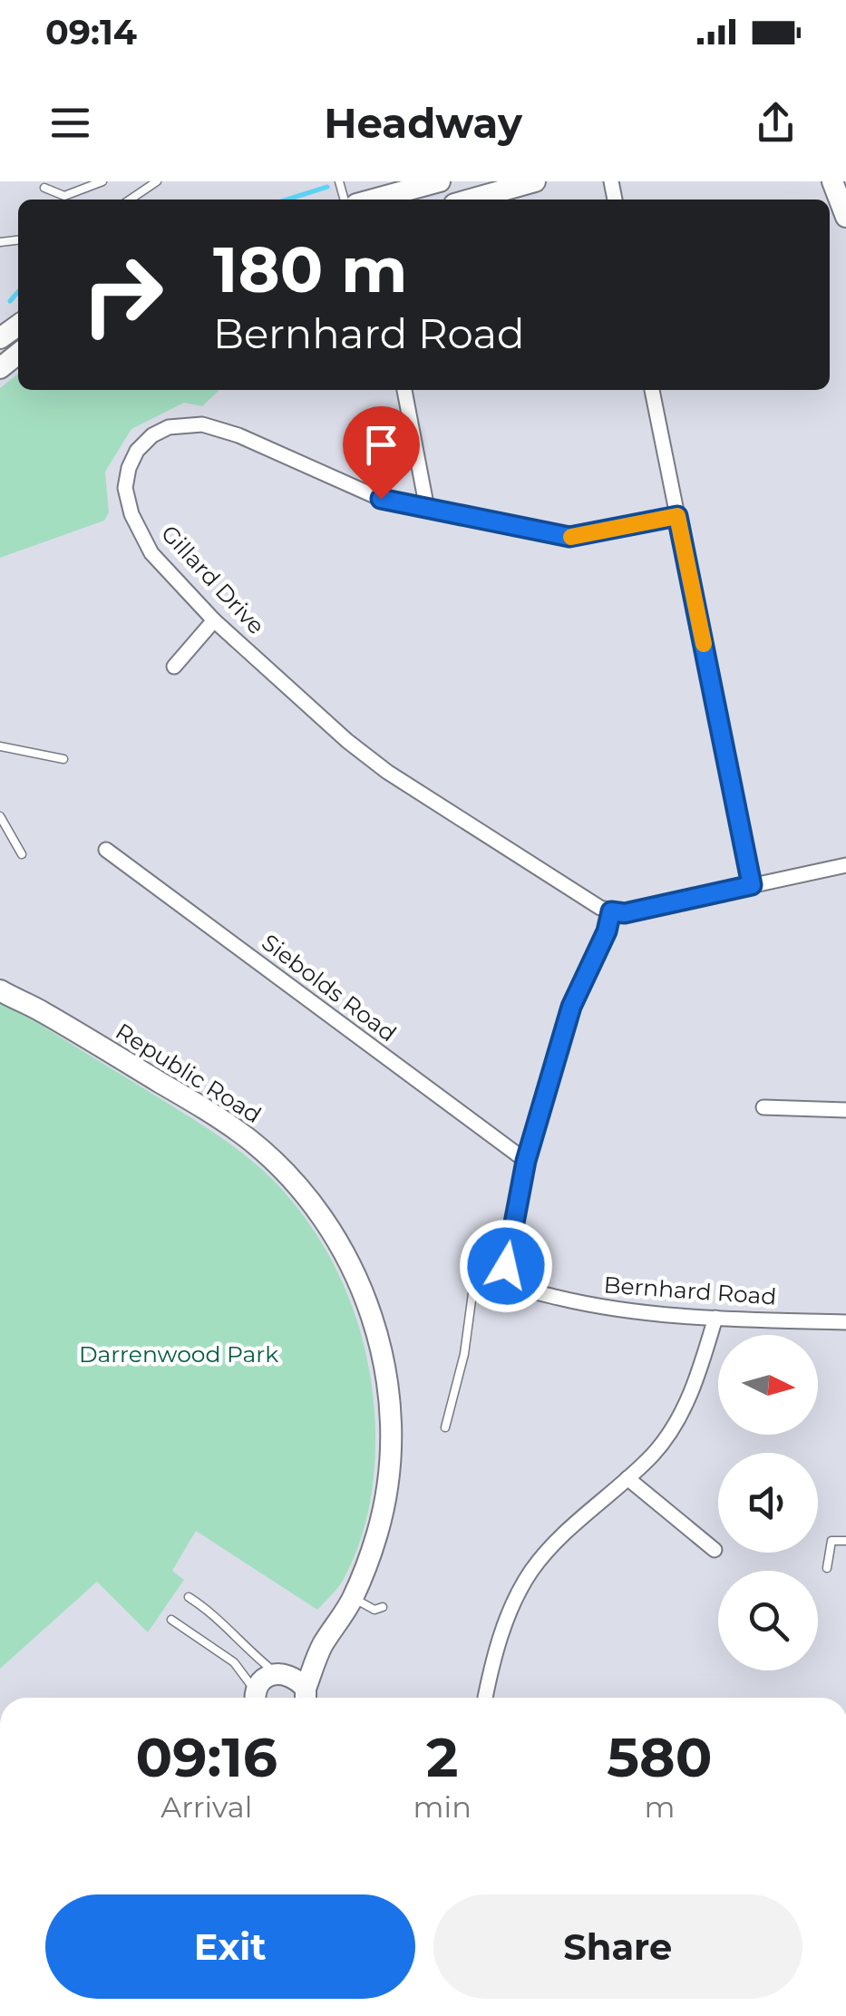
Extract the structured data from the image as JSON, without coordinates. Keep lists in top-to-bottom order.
{
  "streets": {
    "main road": ["Republic Road"],
    "street": ["Gillard Drive", "Siebolds Road", "Bernhard Road"]
  },
  "parks": ["Darrenwood Park"],
  "north": "right",
  "page": {
    "status": "09:14",
    "header": "Headway",
    "turn": ["180 m", "Bernhard Road"],
    "eta": [
      "09:16",
      "Arrival",
      "2",
      "min",
      "580",
      "m"
    ],
    "buttons": ["Exit", "Share"]
  }
}
